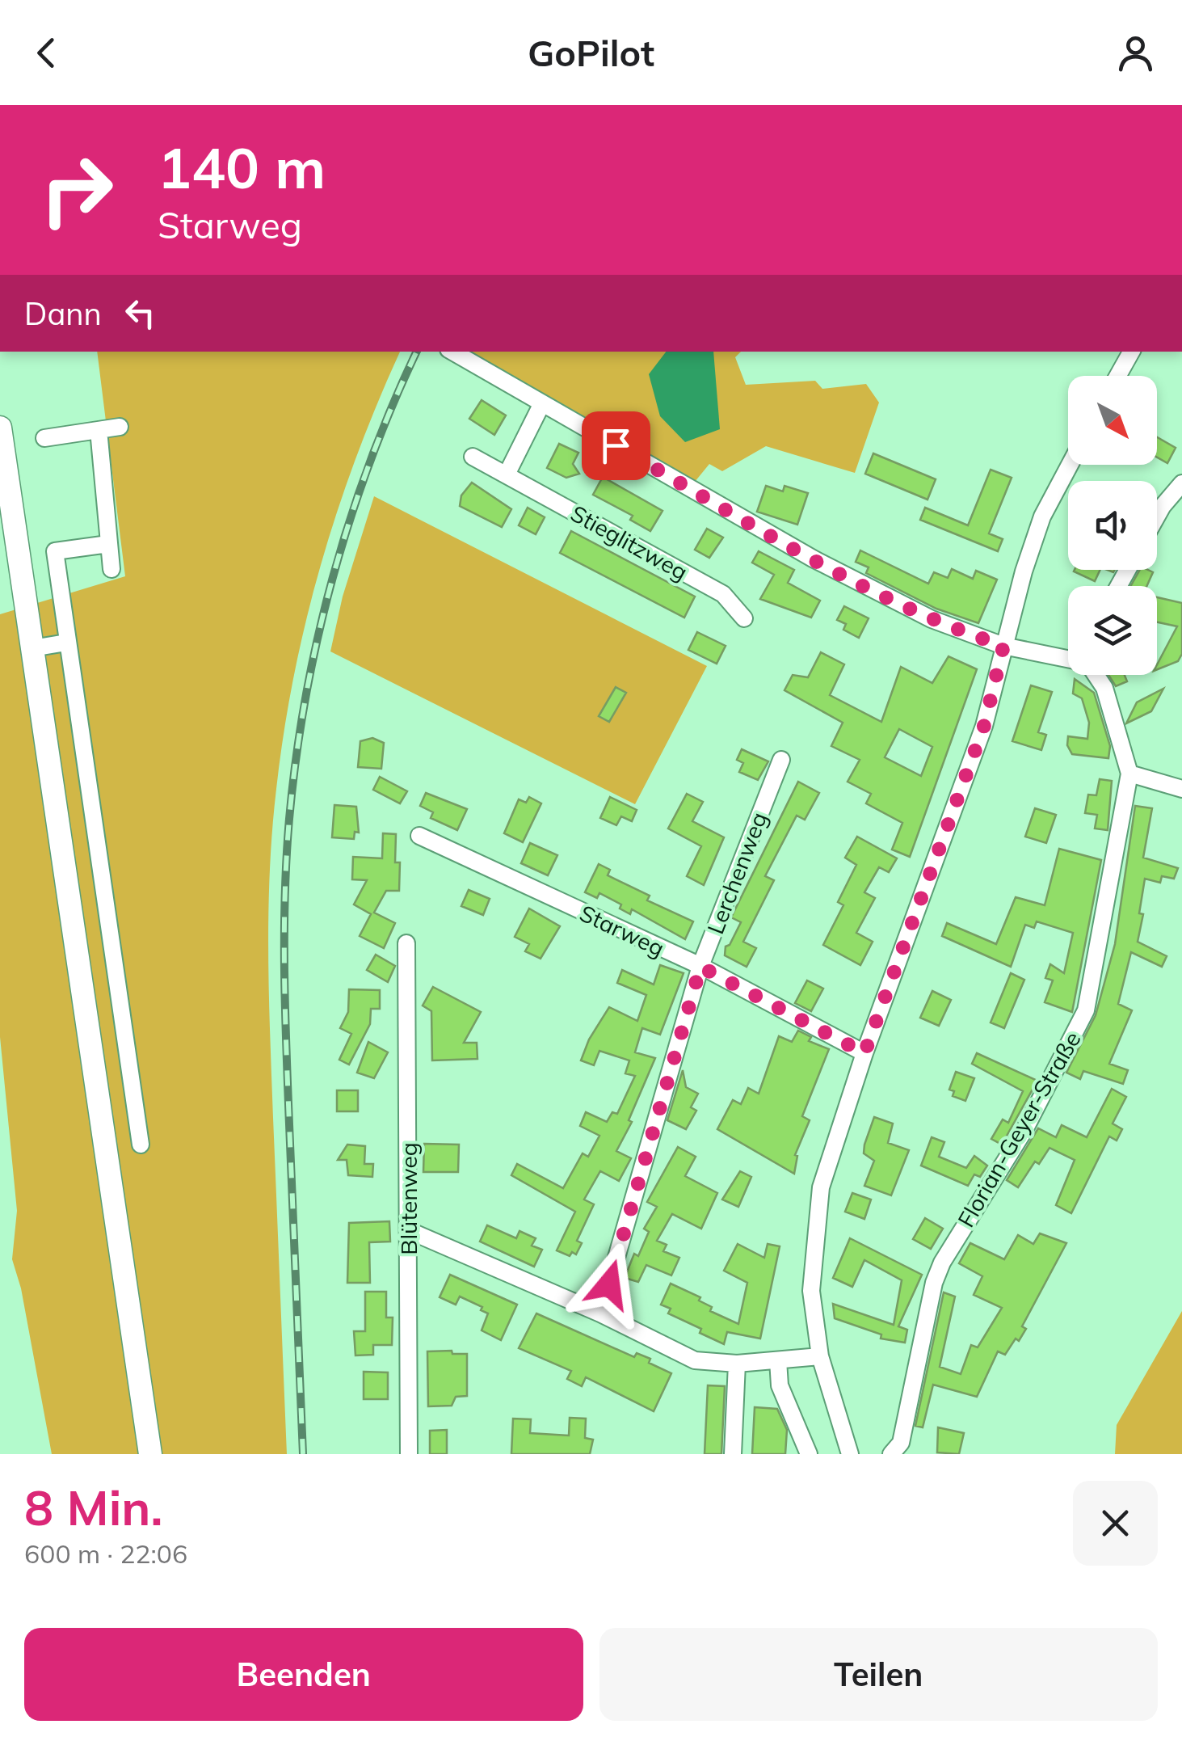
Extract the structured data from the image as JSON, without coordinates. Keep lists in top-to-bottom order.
{
  "streets": {
    "street": [
      "Stieglitzweg",
      "Lerchenweg",
      "Starweg",
      "Florian-Geyer-Straße",
      "Blütenweg"
    ]
  },
  "crossings": [
    ["Lerchenweg", "Starweg"]
  ],
  "north": "bottom right",
  "page": {
    "header": "GoPilot",
    "turn": ["140 m", "Starweg"],
    "then": "Dann",
    "heading": ["8 Min.", "600 m · 22:06"],
    "buttons": ["Beenden", "Teilen"]
  }
}
